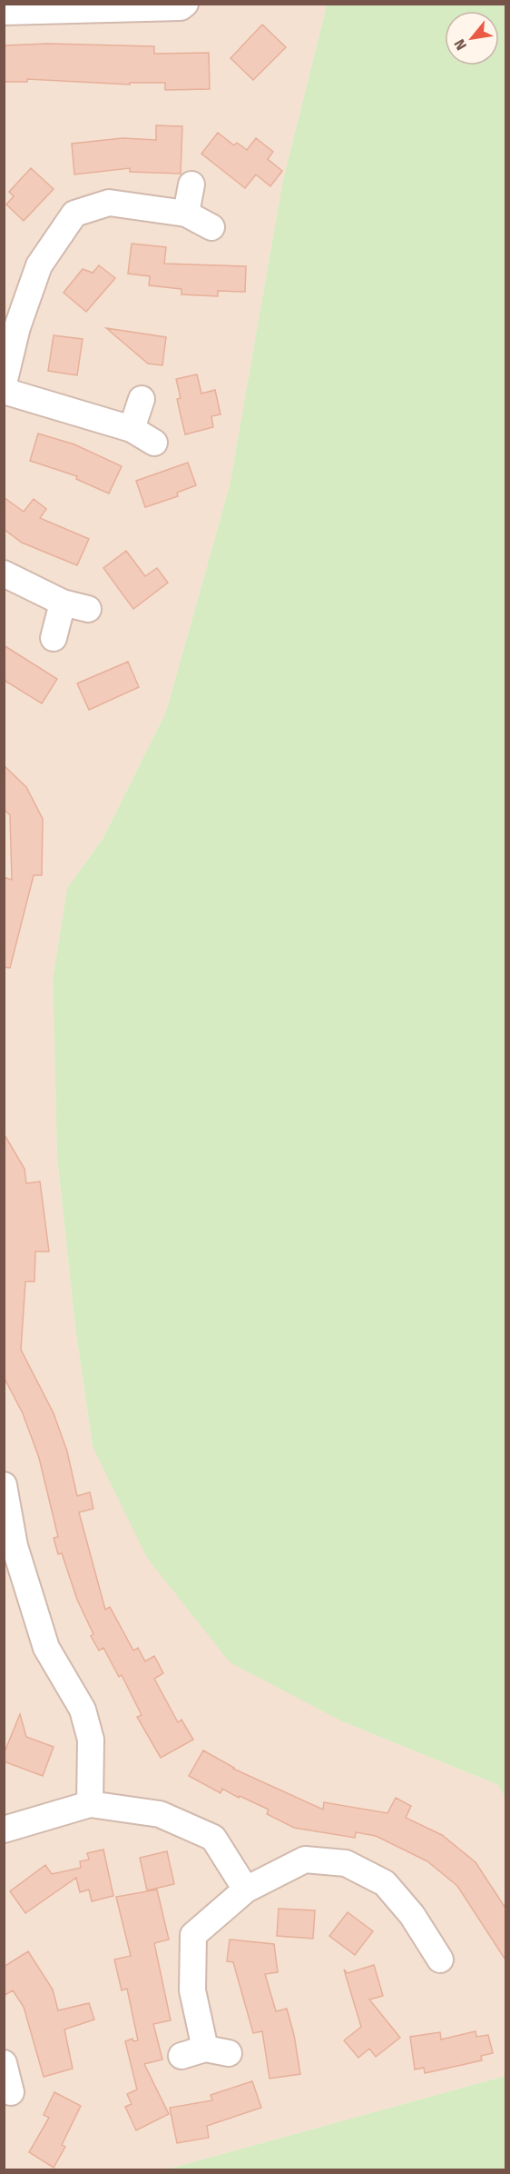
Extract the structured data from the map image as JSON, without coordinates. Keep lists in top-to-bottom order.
{
  "north": "bottom left"
}
